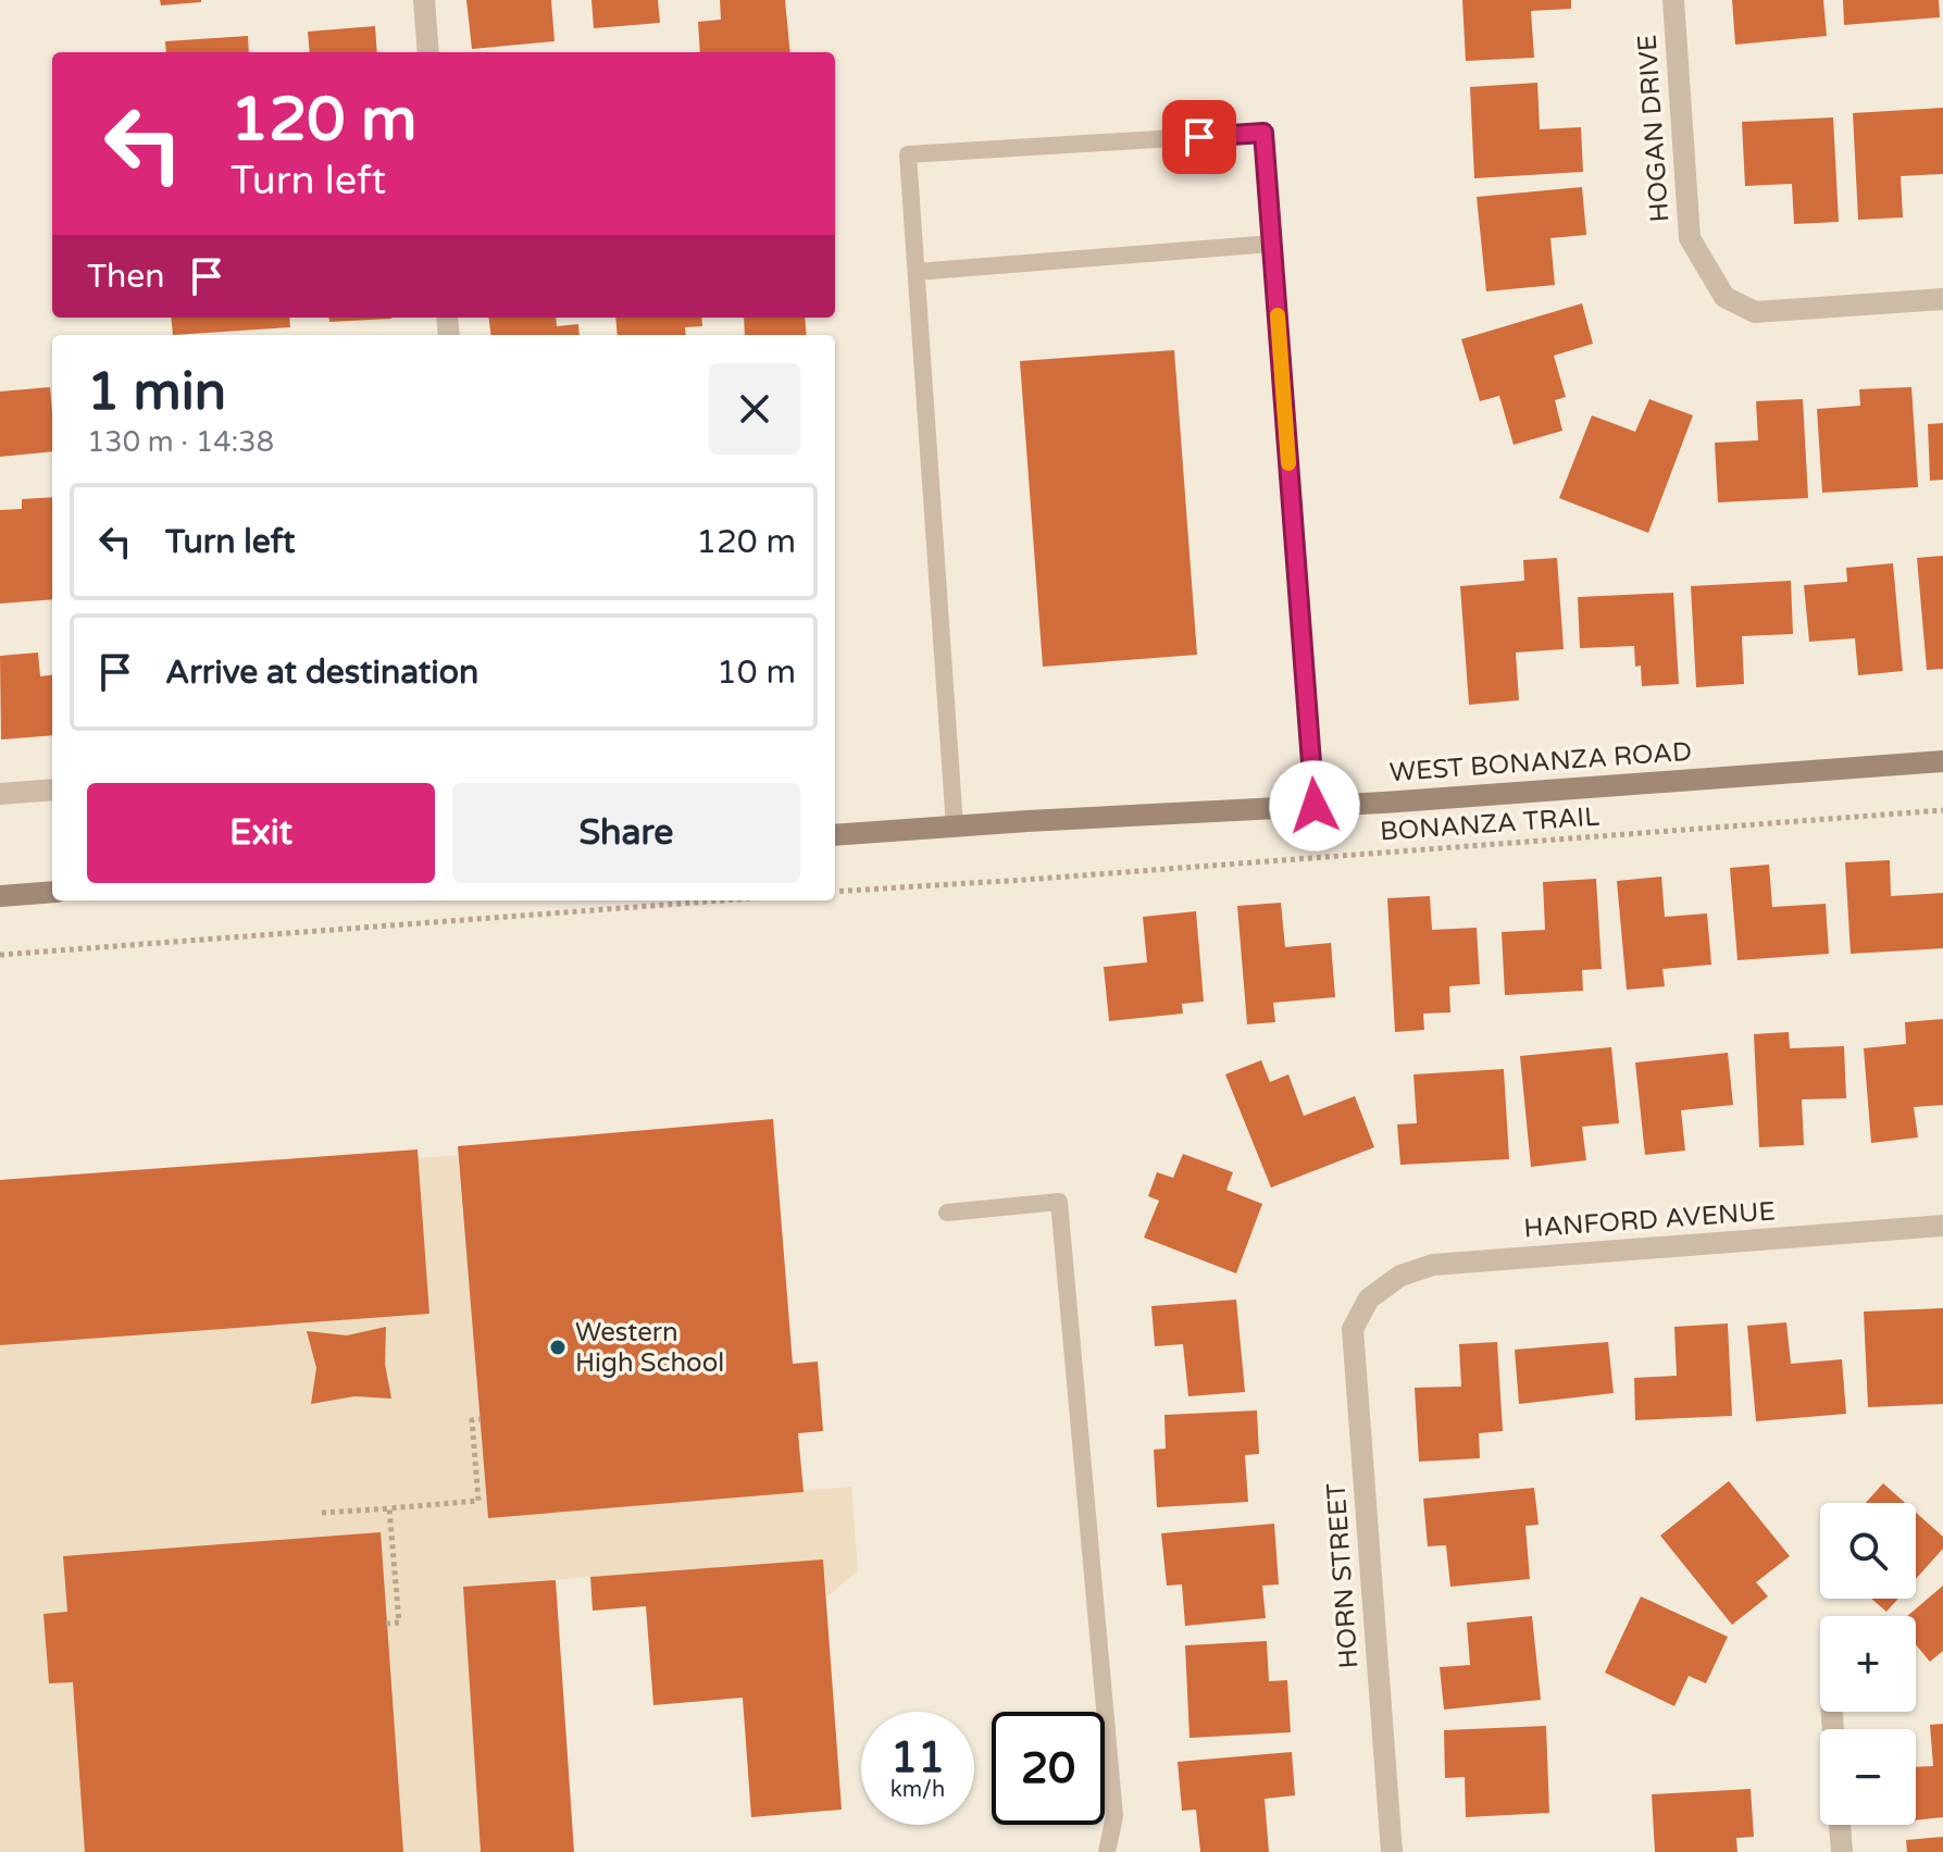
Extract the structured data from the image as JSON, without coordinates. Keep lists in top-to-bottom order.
{
  "streets": {
    "street": [
      "HOGAN DRIVE",
      "WEST BONANZA ROAD",
      "HANFORD AVENUE",
      "HORN STREET"
    ],
    "path": ["BONANZA TRAIL"]
  },
  "crossings": [
    ["HANFORD AVENUE", "HORN STREET"]
  ],
  "places": ["Western High School"],
  "page": {
    "turn": ["120 m", "Turn left"],
    "then": "Then",
    "heading": ["1 min", "130 m · 14:38"],
    "list": [
      {
        "name": "Turn left",
        "value": "120 m"
      },
      {
        "name": "Arrive at destination",
        "value": "10 m"
      }
    ],
    "buttons": ["Exit", "Share"],
    "map_buttons": ["+", "−"],
    "speed": "11 km/h",
    "limit": "20"
  }
}
